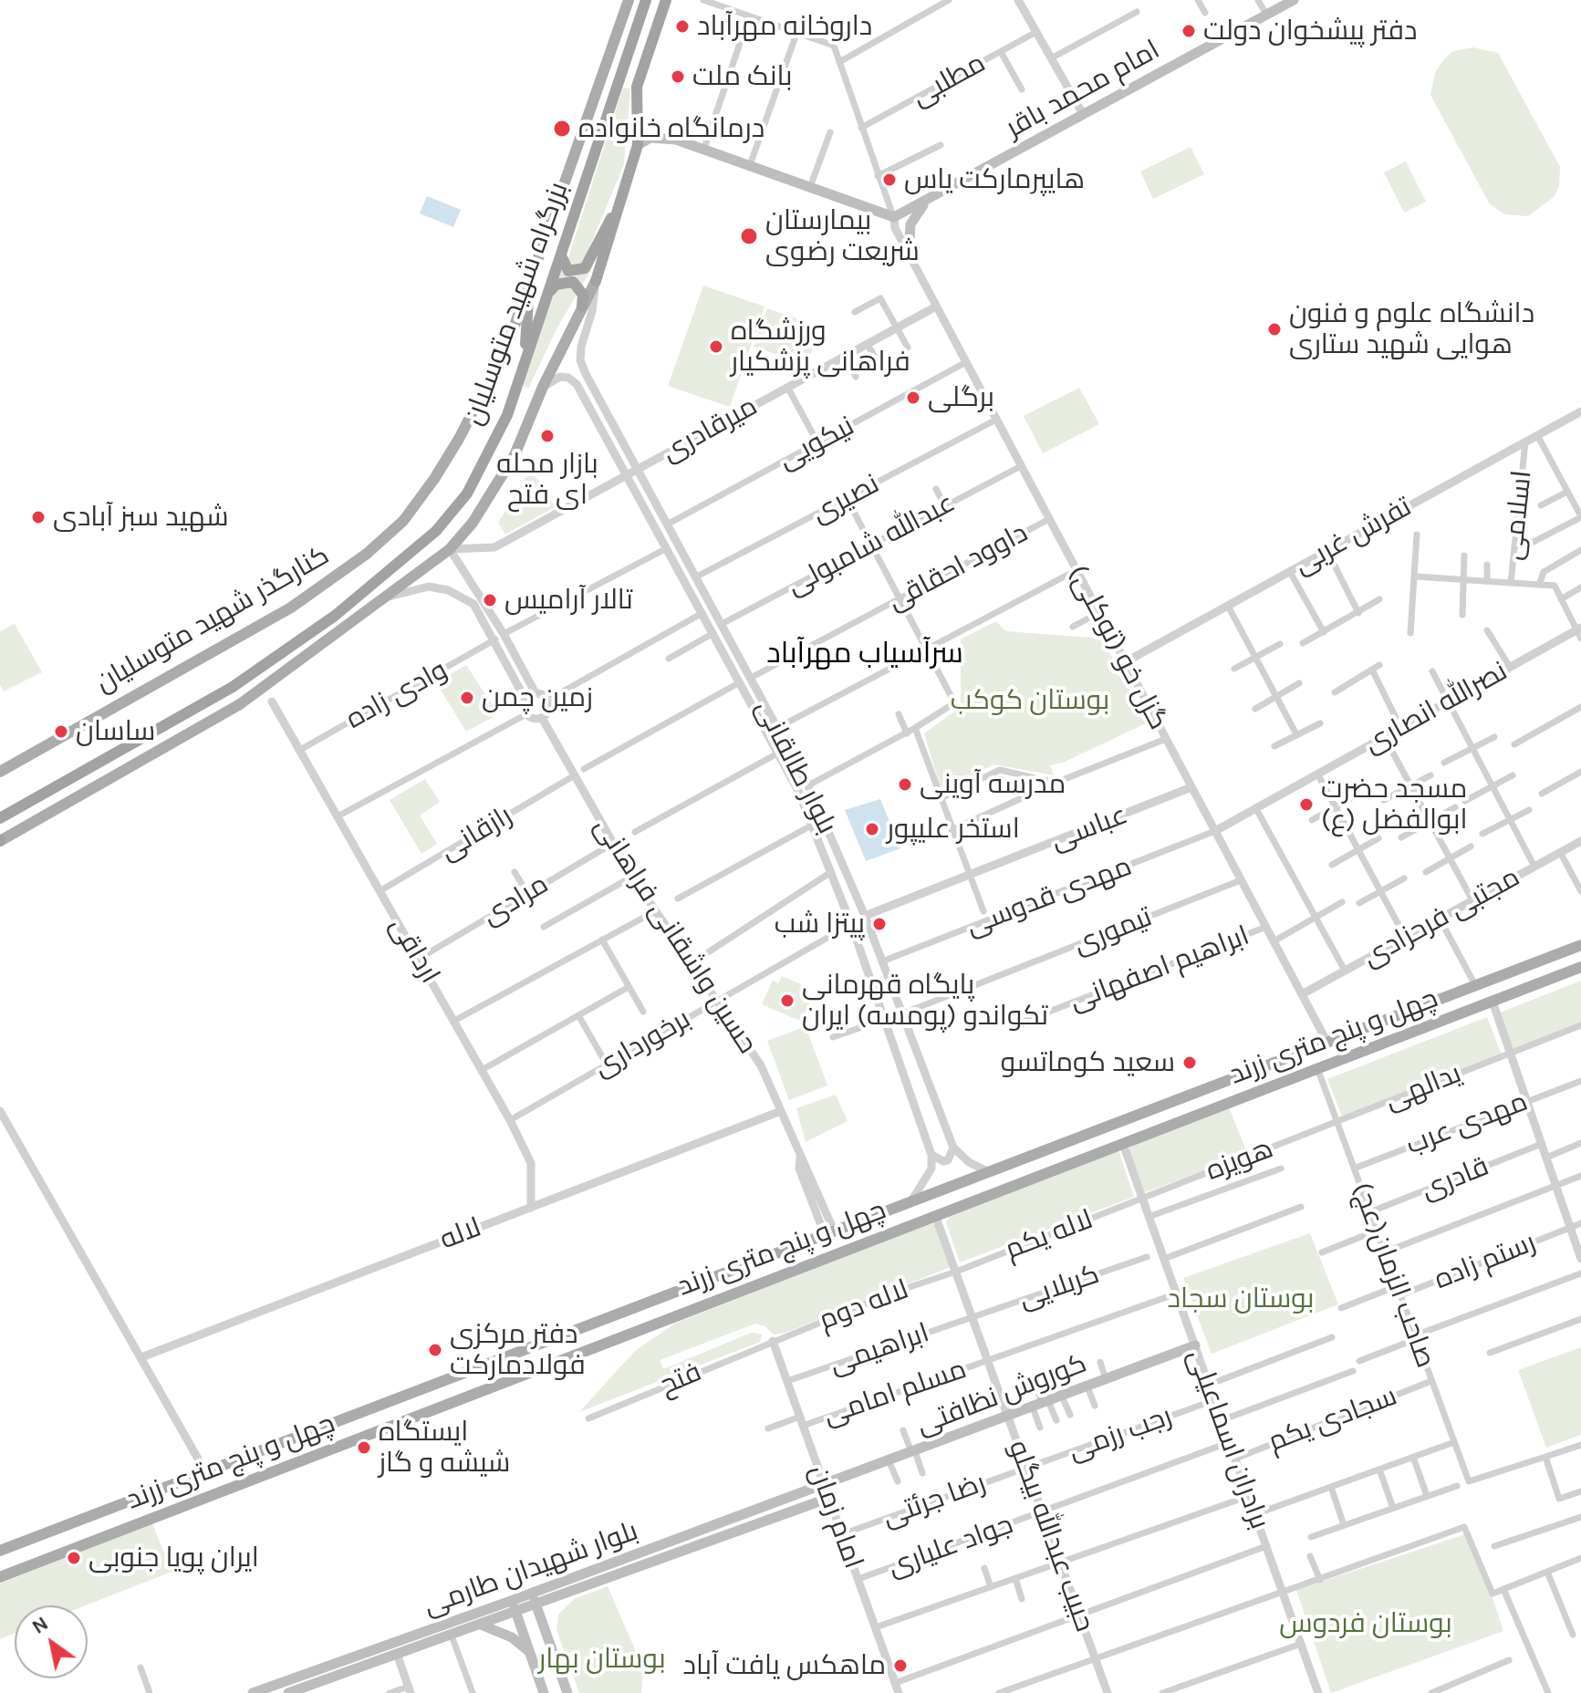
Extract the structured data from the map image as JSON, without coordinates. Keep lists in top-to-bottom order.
{
  "streets": {
    "highway": ["بزرگراه شهید متوسلیان"],
    "main road": [
      "امام محمد باقر",
      "کنارگذر شهید متوسلیان",
      "چهل و پنج متری زرند",
      "کوروش نظافتی",
      "بلوار شهیدان طارمی"
    ],
    "street": [
      "مطلبی",
      "میرقادری",
      "نیکویی",
      "نصیری",
      "اسلامی",
      "تفرش غربی",
      "عبدالله شامبولی",
      "داوود احقاقی",
      "گزل خو (توکلی)",
      "وادی زاده",
      "نصرالله انصاری",
      "بلوار طالقانی",
      "عباسی",
      "رازقانی",
      "مهدی قدوسی",
      "مرادی",
      "مجتبی فرحزادی",
      "تیموری",
      "حسین واشقانی فراهانی",
      "ارداقی",
      "ابراهیم اصفهانی",
      "برخورداری",
      "یدالهی",
      "مهدی عرب",
      "هویزه",
      "قادری",
      "لاله",
      "لاله یکم",
      "رستم زاده",
      "صاحب الزمان(عج)",
      "کربلایی",
      "لاله دوم",
      "ابراهیمی",
      "فتح",
      "مسلم امامی",
      "سجادی یکم",
      "رجب رزمی",
      "برادران اسماعیلی",
      "رضا جرئتی",
      "امام زمان",
      "حبیب عبدالله بیگلو",
      "جواد علیاری"
    ]
  },
  "crossings": [
    ["امام محمد باقر", "گزل خو (توکلی)"],
    ["میرقادری", "گزل خو (توکلی)"],
    ["میرقادری", "بلوار طالقانی"],
    ["نیکویی", "گزل خو (توکلی)"],
    ["نیکویی", "بلوار طالقانی"],
    ["نصیری", "گزل خو (توکلی)"],
    ["نصیری", "بلوار طالقانی"],
    ["اسلامی", "تفرش غربی"],
    ["اسلامی", "نصرالله انصاری"],
    ["تفرش غربی", "گزل خو (توکلی)"],
    ["عبدالله شامبولی", "گزل خو (توکلی)"],
    ["عبدالله شامبولی", "بلوار طالقانی"],
    ["داوود احقاقی", "گزل خو (توکلی)"],
    ["داوود احقاقی", "بلوار طالقانی"],
    ["گزل خو (توکلی)", "نصرالله انصاری"],
    ["گزل خو (توکلی)", "عباسی"],
    ["گزل خو (توکلی)", "مهدی قدوسی"],
    ["گزل خو (توکلی)", "مجتبی فرحزادی"],
    ["گزل خو (توکلی)", "تیموری"],
    ["گزل خو (توکلی)", "ابراهیم اصفهانی"],
    ["گزل خو (توکلی)", "چهل و پنج متری زرند"],
    ["وادی زاده", "بلوار طالقانی"],
    ["وادی زاده", "ارداقی"],
    ["نصرالله انصاری", "مهدی قدوسی"],
    ["بلوار طالقانی", "عباسی"],
    ["بلوار طالقانی", "مهدی قدوسی"],
    ["بلوار طالقانی", "تیموری"],
    ["بلوار طالقانی", "برخورداری"],
    ["رازقانی", "حسین واشقانی فراهانی"],
    ["رازقانی", "ارداقی"],
    ["مرادی", "حسین واشقانی فراهانی"],
    ["مرادی", "ارداقی"],
    ["حسین واشقانی فراهانی", "چهل و پنج متری زرند"],
    ["حسین واشقانی فراهانی", "برخورداری"],
    ["حسین واشقانی فراهانی", "لاله"],
    ["ارداقی", "برخورداری"],
    ["ارداقی", "لاله"],
    ["چهل و پنج متری زرند", "صاحب الزمان(عج)"],
    ["چهل و پنج متری زرند", "برادران اسماعیلی"],
    ["چهل و پنج متری زرند", "حبیب عبدالله بیگلو"],
    ["یدالهی", "هویزه"],
    ["یدالهی", "صاحب الزمان(عج)"],
    ["مهدی عرب", "صاحب الزمان(عج)"],
    ["هویزه", "لاله یکم"],
    ["هویزه", "صاحب الزمان(عج)"],
    ["هویزه", "برادران اسماعیلی"],
    ["قادری", "صاحب الزمان(عج)"],
    ["لاله یکم", "لاله دوم"],
    ["لاله یکم", "برادران اسماعیلی"],
    ["لاله یکم", "حبیب عبدالله بیگلو"],
    ["رستم زاده", "صاحب الزمان(عج)"],
    ["صاحب الزمان(عج)", "سجادی یکم"],
    ["کربلایی", "ابراهیمی"],
    ["کربلایی", "حبیب عبدالله بیگلو"],
    ["لاله دوم", "فتح"],
    ["لاله دوم", "امام زمان"],
    ["لاله دوم", "حبیب عبدالله بیگلو"],
    ["ابراهیمی", "امام زمان"],
    ["ابراهیمی", "حبیب عبدالله بیگلو"],
    ["فتح", "امام زمان"],
    ["مسلم امامی", "امام زمان"],
    ["مسلم امامی", "حبیب عبدالله بیگلو"],
    ["کوروش نظافتی", "برادران اسماعیلی"],
    ["کوروش نظافتی", "امام زمان"],
    ["کوروش نظافتی", "حبیب عبدالله بیگلو"],
    ["کوروش نظافتی", "بلوار شهیدان طارمی"],
    ["سجادی یکم", "برادران اسماعیلی"],
    ["رجب رزمی", "برادران اسماعیلی"],
    ["رجب رزمی", "رضا جرئتی"],
    ["رجب رزمی", "حبیب عبدالله بیگلو"],
    ["برادران اسماعیلی", "جواد علیاری"],
    ["رضا جرئتی", "امام زمان"],
    ["رضا جرئتی", "حبیب عبدالله بیگلو"],
    ["امام زمان", "جواد علیاری"],
    ["امام زمان", "بلوار شهیدان طارمی"],
    ["حبیب عبدالله بیگلو", "جواد علیاری"]
  ],
  "districts": ["سرآسیاب مهرآباد"],
  "parks": [
    "بوستان کوکب",
    "بوستان سجاد",
    "بوستان فردوس",
    "بوستان بهار"
  ],
  "places": [
    "داروخانه مهرآباد",
    "دفتر پیشخوان دولت",
    "بانک ملت",
    "درمانگاه خانواده",
    "هایپرمارکت یاس",
    "بیمارستان شریعت رضوی",
    "دانشگاه علوم و فنون هوایی شهید ستاری",
    "ورزشگاه فراهانی پزشکیار",
    "برگلی",
    "بازار محله ای فتح",
    "شهید سبز آبادی",
    "تالار آرامیس",
    "زمین چمن",
    "ساسان",
    "مدرسه آوینی",
    "مسجد حضرت ابوالفضل (ع)",
    "استخر علیپور",
    "پیتزا شب",
    "پایگاه قهرمانی تکواندو (پومسه) ایران",
    "سعید کوماتسو",
    "دفتر مرکزی فولادمارکت",
    "ایستگاه شیشه و گاز",
    "ایران پویا جنوبی",
    "ماهکس یافت آباد"
  ],
  "north": "top left"
}
